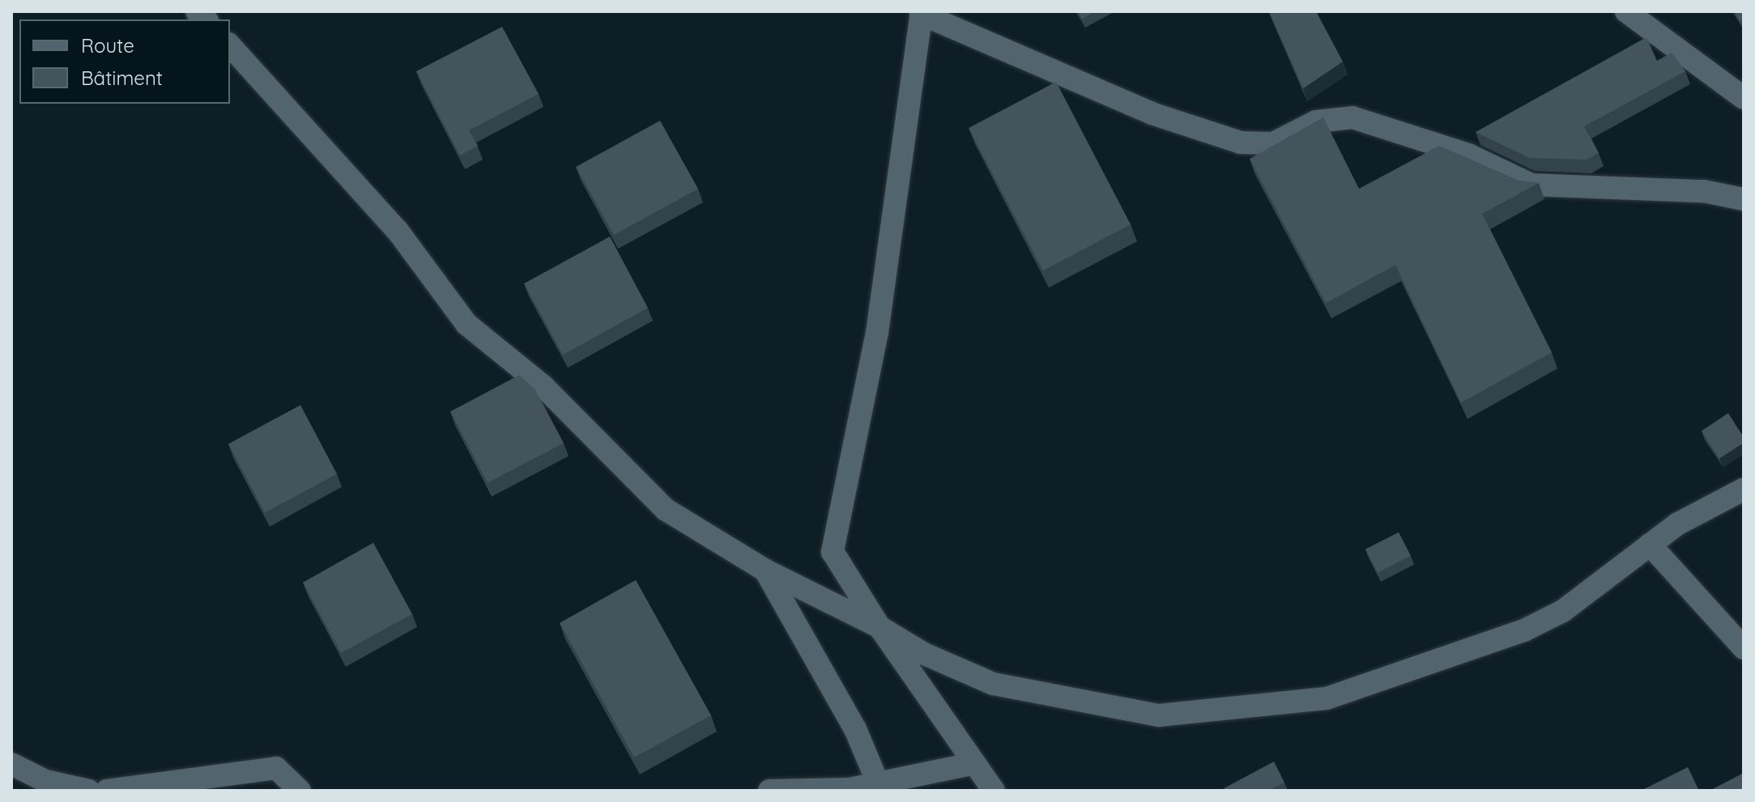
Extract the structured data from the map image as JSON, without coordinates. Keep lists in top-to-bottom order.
{
  "legend": ["Route", "Bâtiment"]
}
